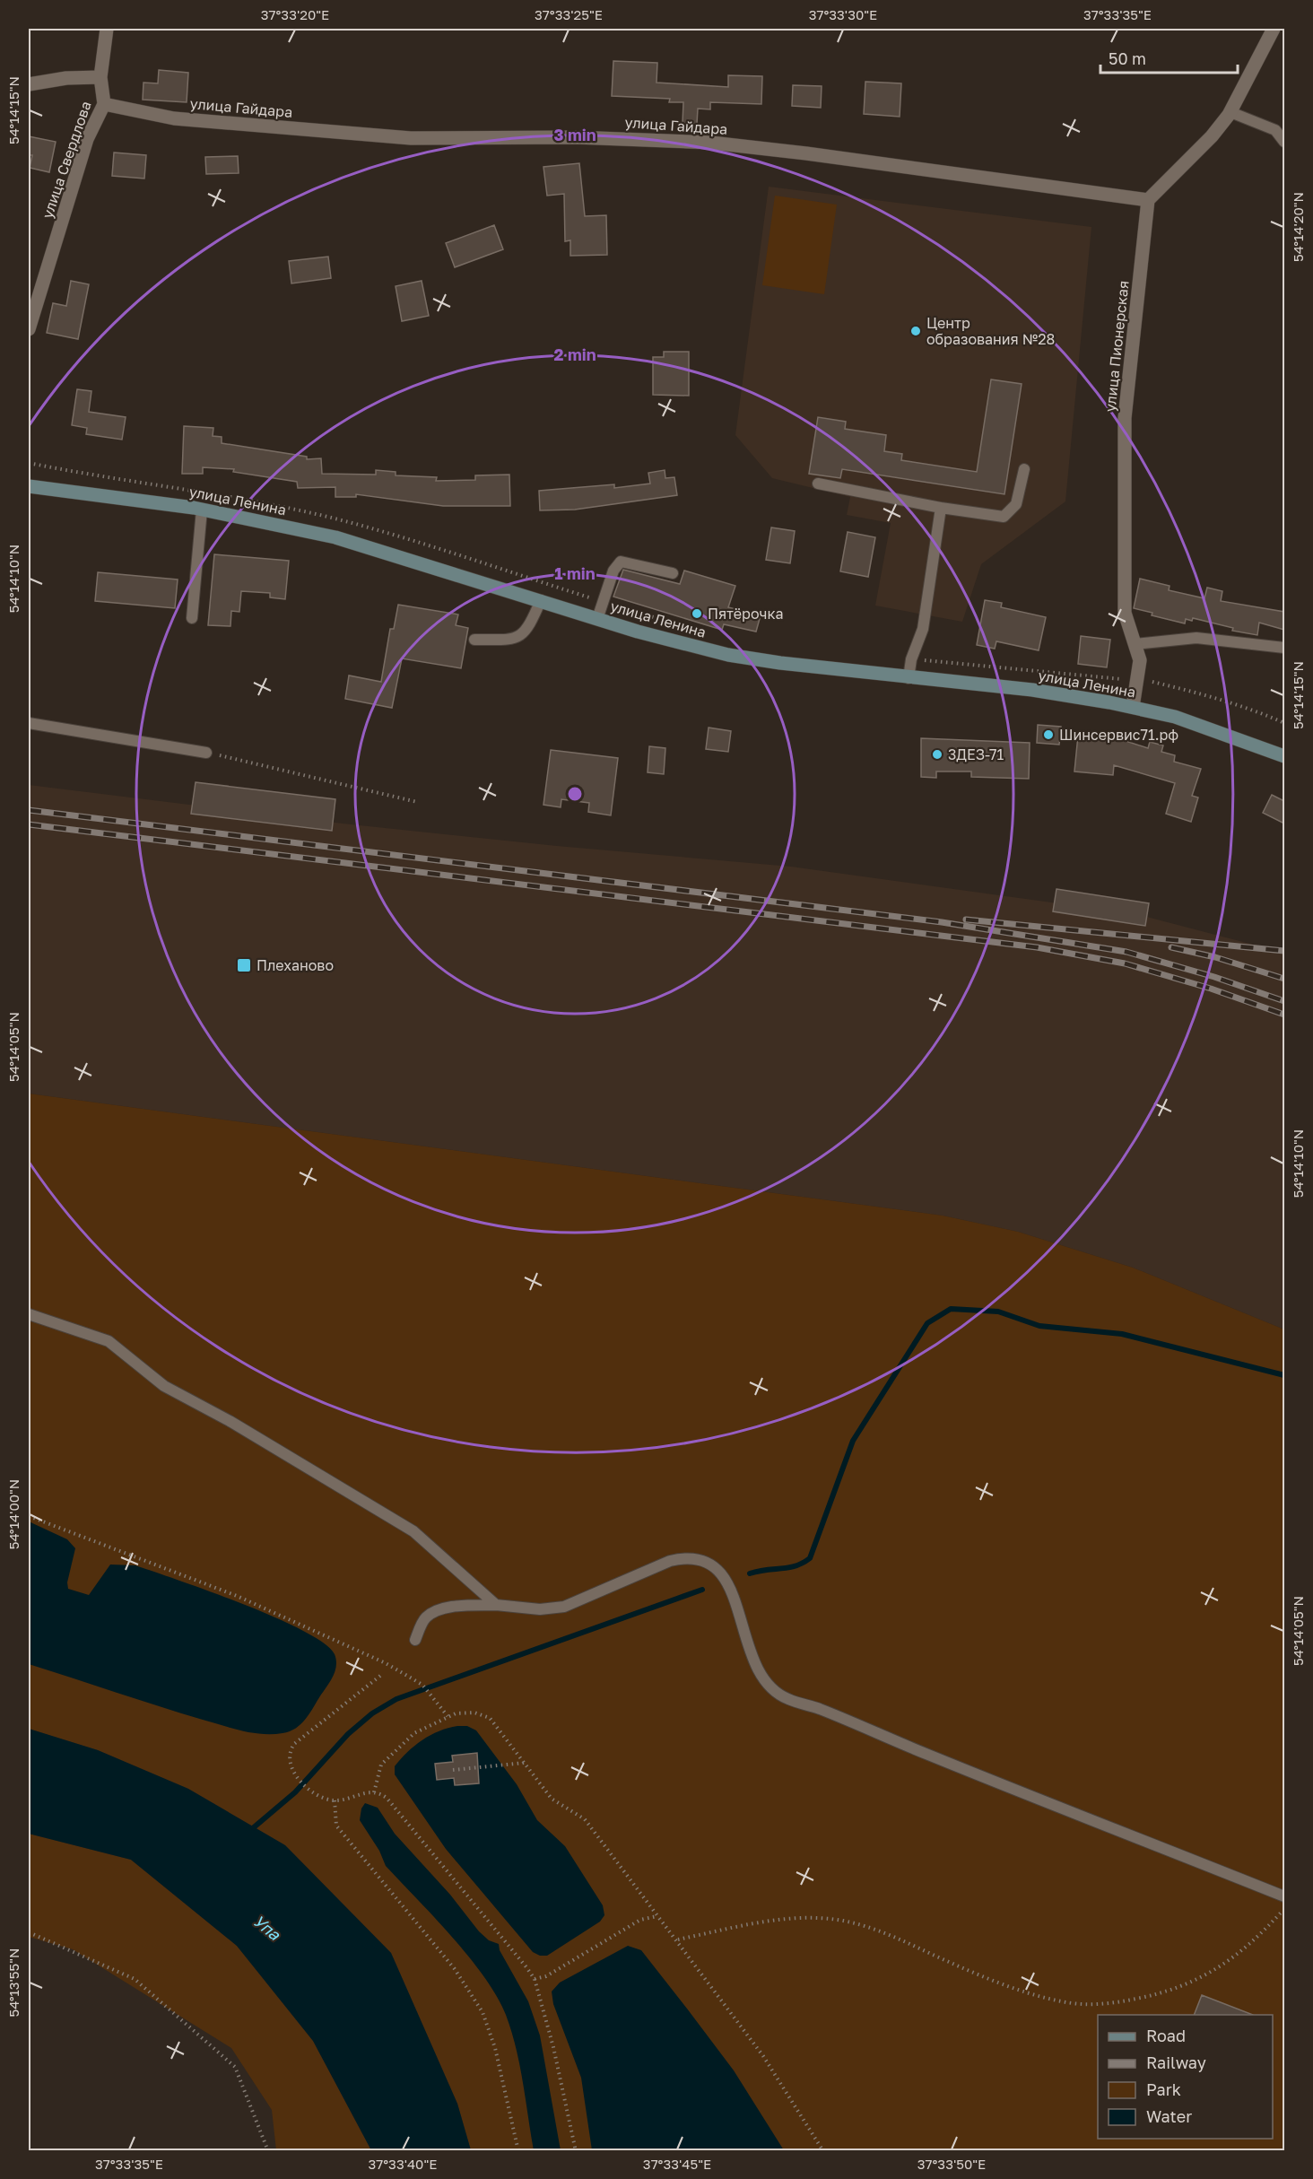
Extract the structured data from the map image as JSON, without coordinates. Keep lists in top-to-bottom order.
{
  "streets": {
    "main road": ["улица Ленина"],
    "street": ["улица Гайдара", "улица Свердлова", "улица Пионерская"]
  },
  "crossings": [
    ["улица Гайдара", "улица Свердлова"],
    ["улица Гайдара", "улица Пионерская"],
    ["улица Пионерская", "улица Ленина"]
  ],
  "water": ["Упа"],
  "places": {
    "other": [
      "Центр образования №28",
      "Пятёрочка",
      "Шинсервис71.рф",
      "3ДЕЗ-71"
    ],
    "transit": ["Плеханово"]
  },
  "legend": [
    "Road",
    "Railway",
    "Park",
    "Water"
  ],
  "scale_bar": "50 m",
  "coordinates": [
    "37°33'20\"E",
    "37°33'25\"E",
    "37°33'30\"E",
    "37°33'35\"E",
    "54°14'15\"N",
    "54°14'20\"N",
    "54°14'10\"N",
    "54°14'05\"N",
    "54°14'00\"N",
    "54°13'55\"N",
    "37°33'40\"E",
    "37°33'45\"E",
    "37°33'50\"E"
  ],
  "rings": ["3 min", "2 min", "1 min"]
}
